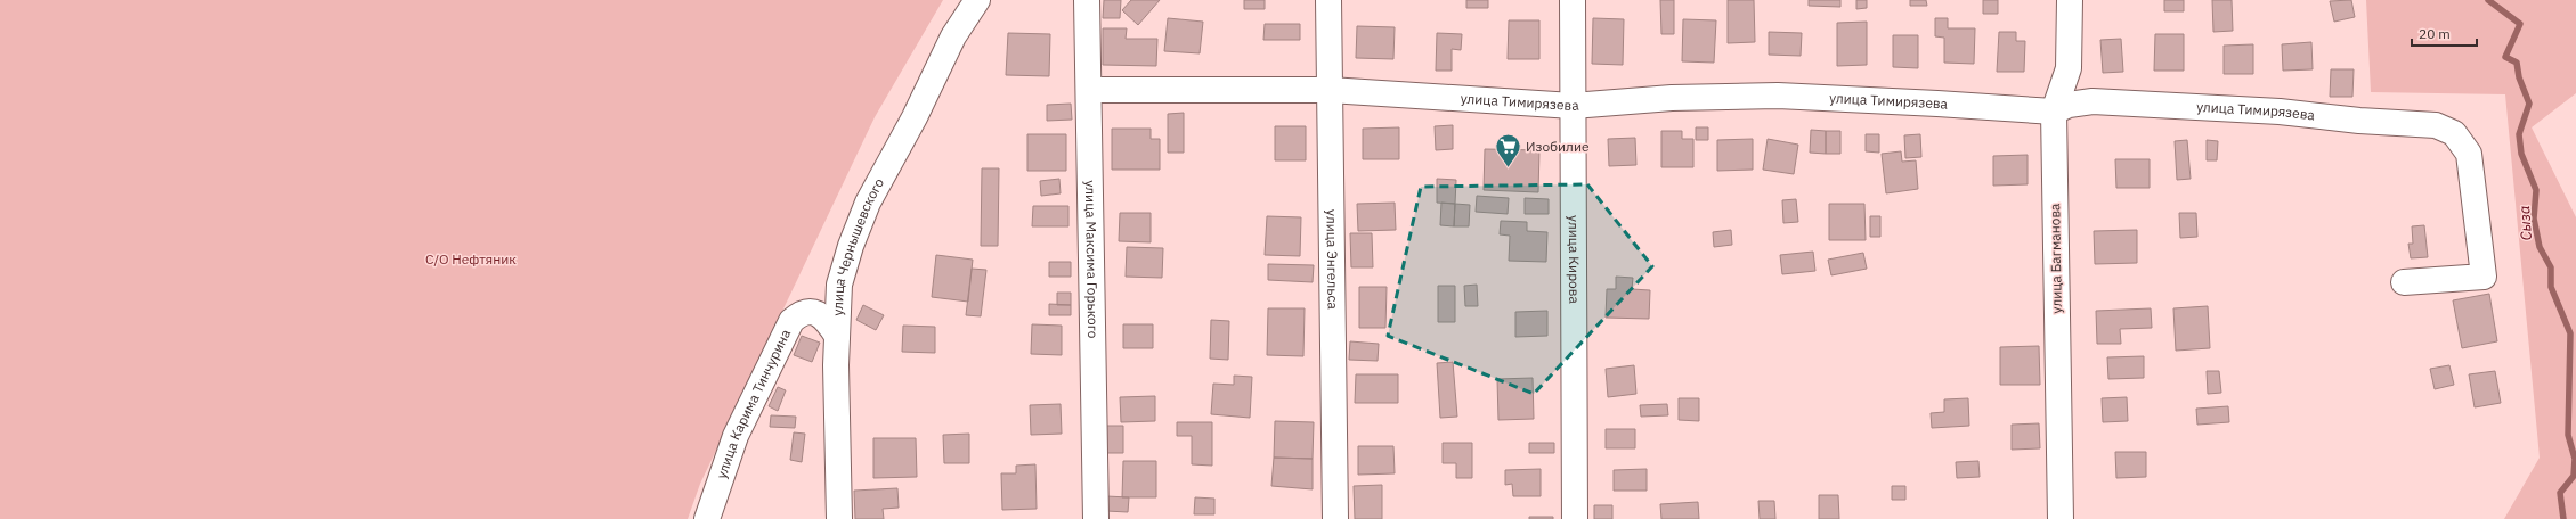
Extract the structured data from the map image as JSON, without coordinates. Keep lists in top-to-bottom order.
{
  "streets": {
    "street": [
      "улица Тимирязева",
      "улица Чернышевского",
      "улица Багманова",
      "улица Максима Горького",
      "улица Энгельса",
      "улица Кирова",
      "улица Карима Тинчурина"
    ]
  },
  "crossings": [
    ["улица Тимирязева", "улица Багманова"],
    ["улица Тимирязева", "улица Максима Горького"],
    ["улица Тимирязева", "улица Энгельса"],
    ["улица Тимирязева", "улица Кирова"],
    ["улица Чернышевского", "улица Карима Тинчурина"]
  ],
  "water": ["Сыза"],
  "parks": ["С/О Нефтяник"],
  "places": {
    "supermarket": ["Изобилие"]
  },
  "scale_bar": "20 m"
}
